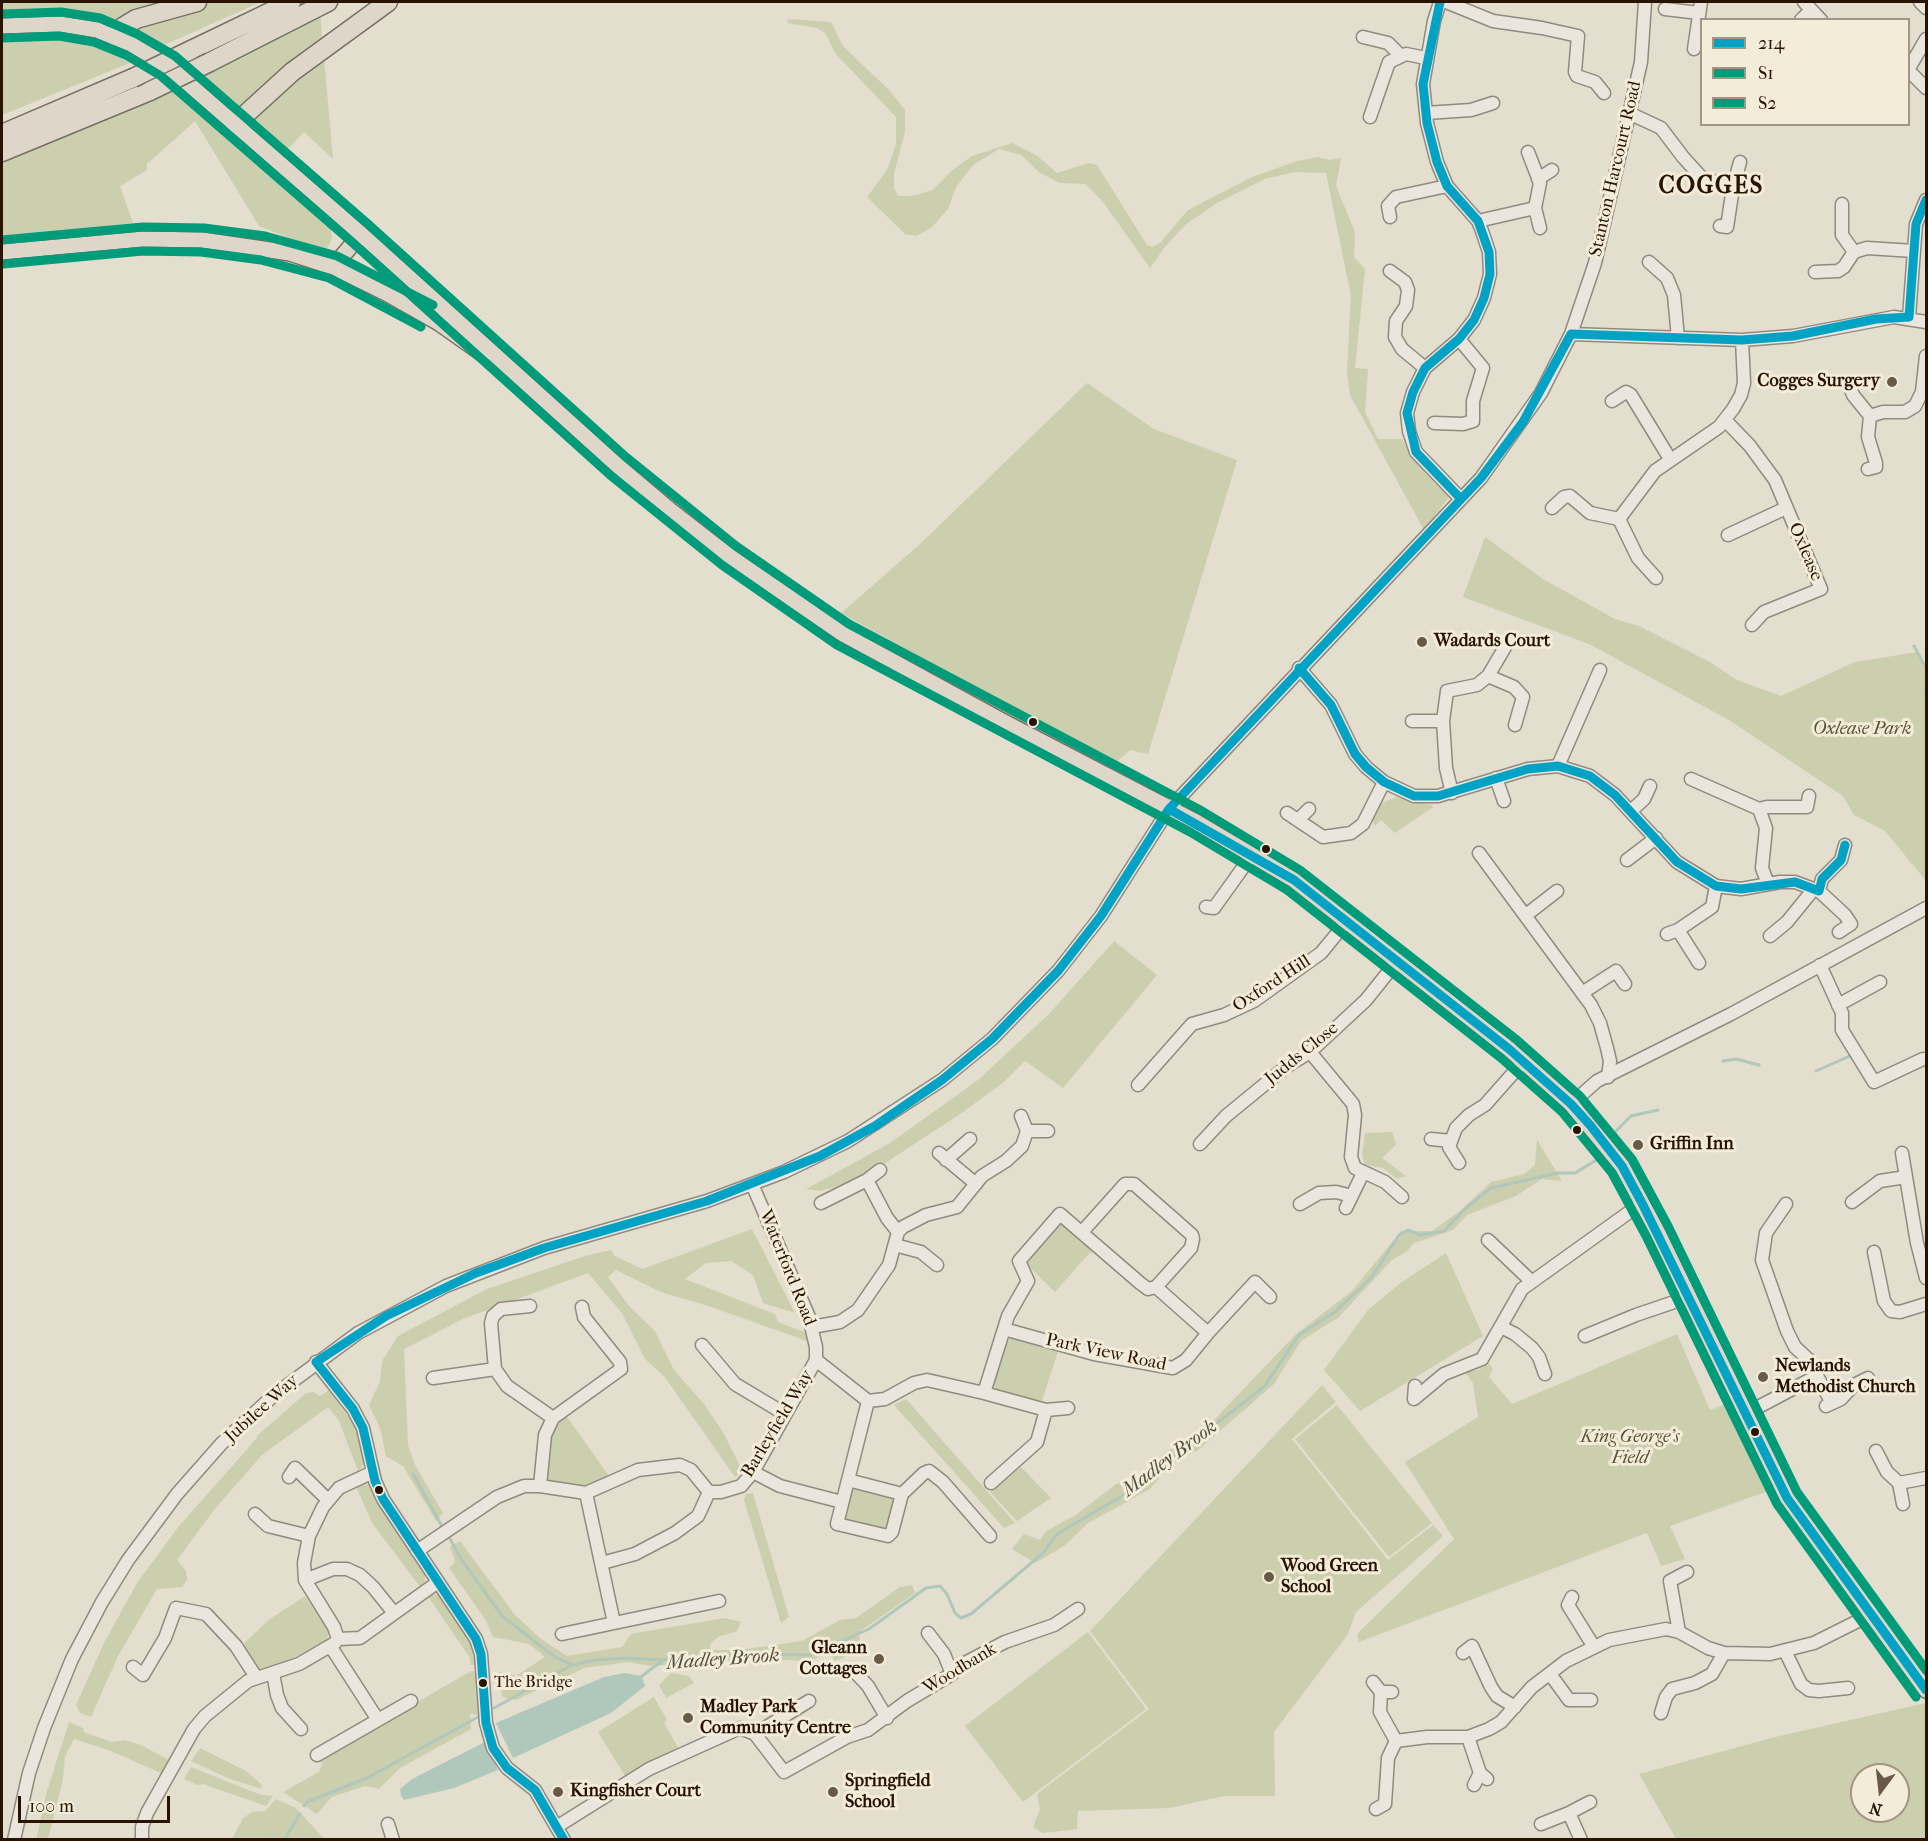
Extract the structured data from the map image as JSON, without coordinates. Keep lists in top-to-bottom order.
{
  "streets": {
    "street": [
      "Stanton Harcourt Road",
      "Oxlease",
      "Oxford Hill",
      "Judds Close",
      "Waterford Road",
      "Park View Road",
      "Jubilee Way",
      "Barleyfield Way",
      "Woodbank"
    ]
  },
  "crossings": [
    ["Stanton Harcourt Road", "Jubilee Way"],
    ["Waterford Road", "Jubilee Way"],
    ["Waterford Road", "Barleyfield Way"]
  ],
  "districts": ["COGGES"],
  "water": ["Madley Brook"],
  "parks": ["Oxlease Park", "King George's Field"],
  "places": [
    "Cogges Surgery",
    "Wadards Court",
    "Griffin Inn",
    "Newlands Methodist Church",
    "Wood Green School",
    "Gleann Cottages",
    "The Bridge",
    "Madley Park Community Centre",
    "Kingfisher Court",
    "Springfield School"
  ],
  "lines": ["transit line 214", "transit line S2", "transit line S1"],
  "legend": ["214", "S1", "S2"],
  "scale_bar": "100 m",
  "north": "bottom"
}
